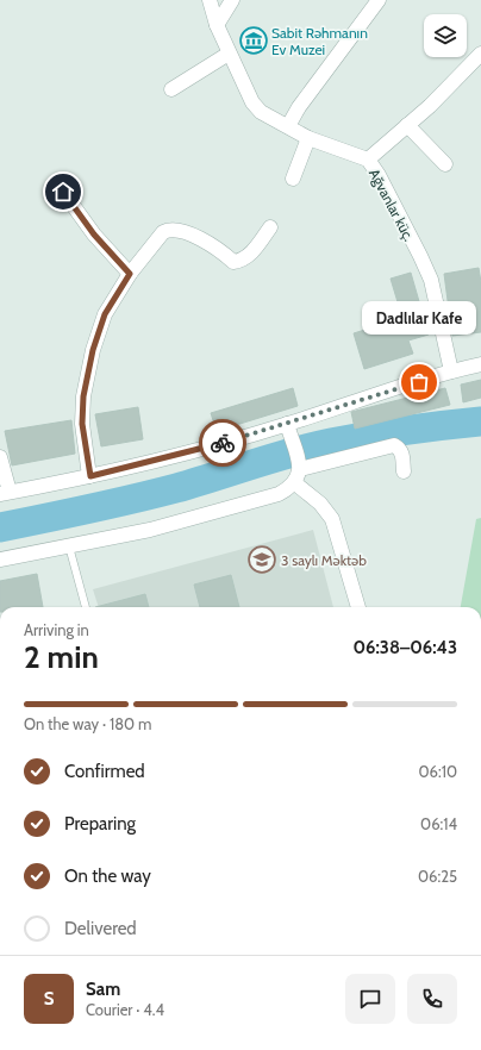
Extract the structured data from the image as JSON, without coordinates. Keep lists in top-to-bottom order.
{
  "streets": {
    "street": ["Ağvanlar küç."]
  },
  "places": {
    "museum": ["Sabit Rəhmanın Ev Muzei"],
    "other": ["Dadlılar Kafe"],
    "school or university": ["3 saylı Məktəb"]
  },
  "page": {
    "bubble": "Dadlılar Kafe",
    "heading": ["2 min", "Arriving in", "06:38–06:43"],
    "panel": ["Sam", "Courier · 4.4"],
    "bar": "On the way · 180 m",
    "list": [
      ["Confirmed", "06:10"],
      ["Preparing", "06:14"],
      ["On the way", "06:25"],
      "Delivered"
    ],
    "round": "S"
  }
}
